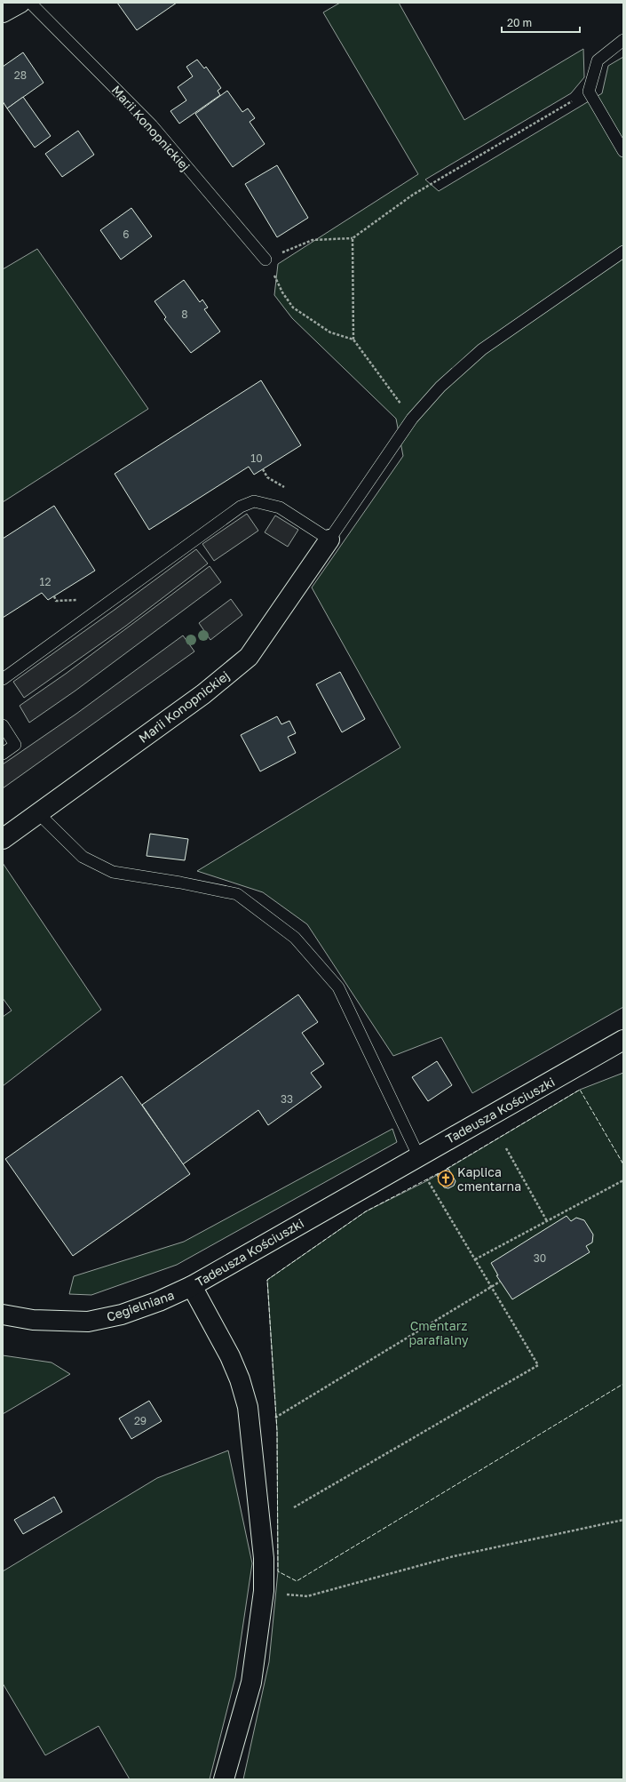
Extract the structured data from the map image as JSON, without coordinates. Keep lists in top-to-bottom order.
{
  "streets": {
    "street": ["Marii Konopnickiej", "Tadeusza Kościuszki", "Cegielniana"]
  },
  "crossings": [
    ["Tadeusza Kościuszki", "Cegielniana"]
  ],
  "parks": ["Cmentarz parafialny"],
  "places": {
    "church": ["Kaplica cmentarna"]
  },
  "house_numbers": [
    "28",
    "6",
    "8",
    "10",
    "12",
    "33",
    "30",
    "29"
  ],
  "scale_bar": "20 m"
}
